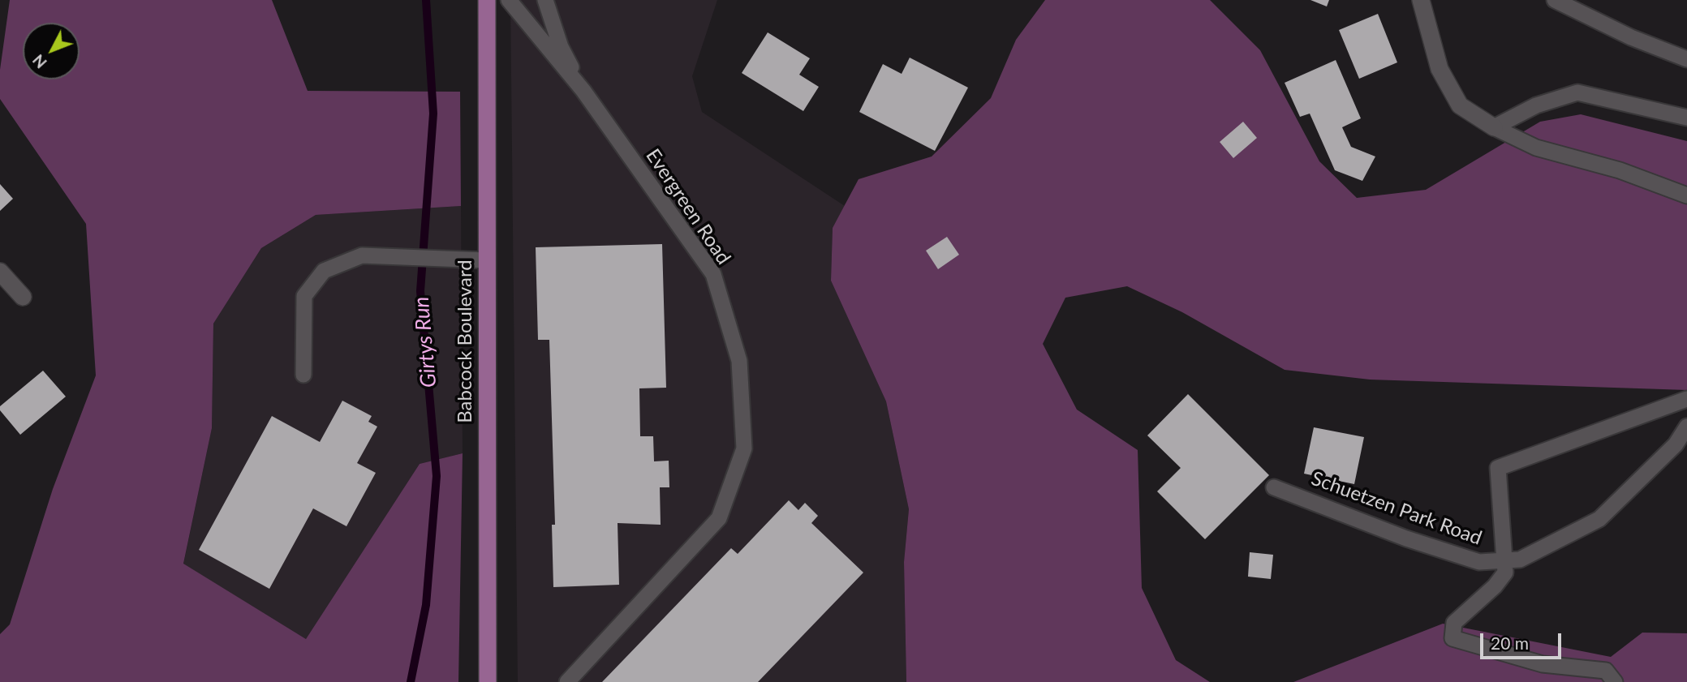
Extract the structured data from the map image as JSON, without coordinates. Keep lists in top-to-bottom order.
{
  "streets": {
    "main road": ["Babcock Boulevard"],
    "lane": ["Evergreen Road", "Schuetzen Park Road"]
  },
  "water": ["Girtys Run"],
  "scale_bar": "20 m",
  "north": "bottom left"
}
